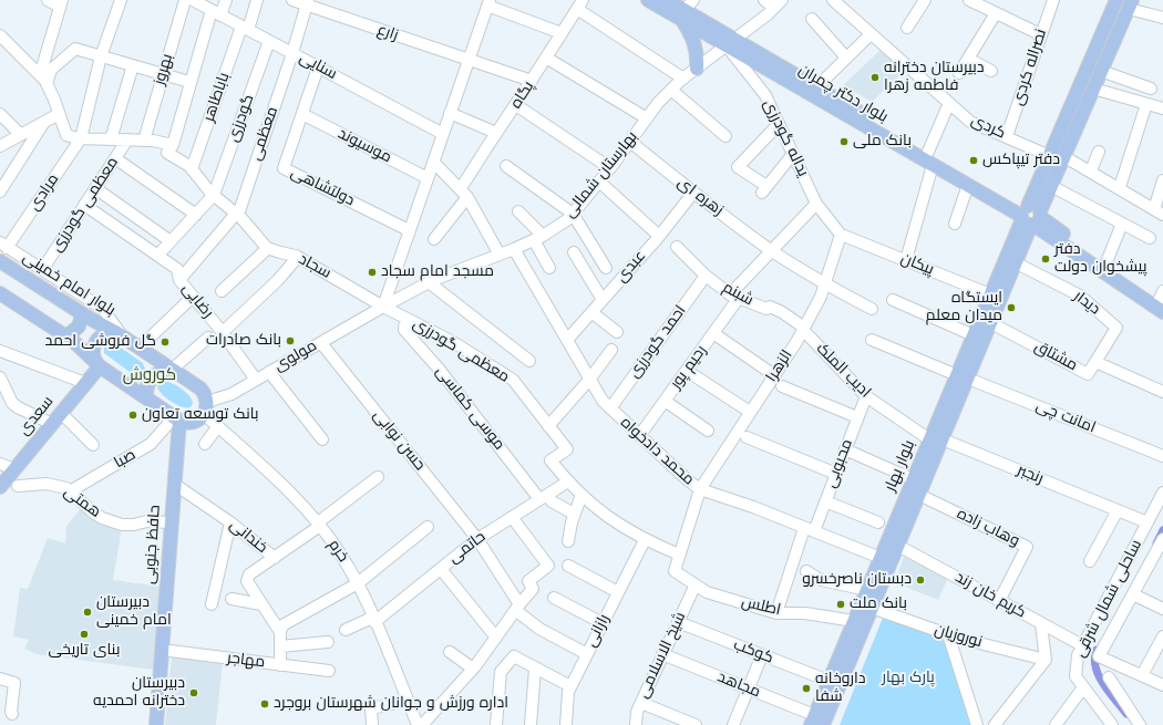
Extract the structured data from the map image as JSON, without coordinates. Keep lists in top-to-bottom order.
{
  "streets": {
    "main road": [
      "بلوار دکتر چمران",
      "بلوار امام خمینی",
      "سعدی",
      "بلوار بهار",
      "حافظ جنوبی"
    ],
    "street": [
      "زارع",
      "سنایی",
      "نصراله کردی",
      "بهروز",
      "پگاه",
      "باباطاهر",
      "گودرزی",
      "کردی",
      "معظمی",
      "یداله گودرزی",
      "موسیوند",
      "بهارستان شمالی",
      "دولتشاهی",
      "مرادی",
      "زهره ای",
      "معظمی گودرزی",
      "پیکان",
      "سجاد",
      "عبدی",
      "شبنم",
      "رضایی",
      "دیدار",
      "احمد گودرزی",
      "مولوی",
      "مشتاق",
      "الزهرا",
      "رحیم پور",
      "ادیب الملک",
      "موسی کماسی",
      "امانت چی",
      "حسن نوابی",
      "محمد دادخواه",
      "صبا",
      "محبوبی",
      "رنجبر",
      "همتی",
      "وهاب زاده",
      "خندانی",
      "حاتمی",
      "خرم",
      "کریم خان زند",
      "ساحلی شمال شرقی",
      "اطلس",
      "رازانی",
      "نوروزیان",
      "کوکب",
      "شیخ الاسلامی",
      "مهاجر",
      "مجاهد"
    ]
  },
  "crossings": [
    ["زارع", "پگاه"],
    ["سنایی", "بهروز"],
    ["سنایی", "باباطاهر"],
    ["سنایی", "گودرزی"],
    ["سنایی", "معظمی"],
    ["سنایی", "دولتشاهی"],
    ["نصراله کردی", "کردی"],
    ["بلوار دکتر چمران", "یداله گودرزی"],
    ["بلوار دکتر چمران", "بهارستان شمالی"],
    ["بلوار دکتر چمران", "بلوار بهار"],
    ["یداله گودرزی", "بهارستان شمالی"],
    ["یداله گودرزی", "پیکان"],
    ["یداله گودرزی", "الزهرا"],
    ["یداله گودرزی", "رحیم پور"],
    ["موسیوند", "دولتشاهی"],
    ["بهارستان شمالی", "زهره ای"],
    ["بهارستان شمالی", "معظمی گودرزی"],
    ["بهارستان شمالی", "سجاد"],
    ["بهارستان شمالی", "مولوی"],
    ["بهارستان شمالی", "محمد دادخواه"],
    ["زهره ای", "عبدی"],
    ["زهره ای", "الزهرا"],
    ["زهره ای", "رحیم پور"],
    ["معظمی گودرزی", "سجاد"],
    ["معظمی گودرزی", "رضایی"],
    ["معظمی گودرزی", "مولوی"],
    ["معظمی گودرزی", "الزهرا"],
    ["معظمی گودرزی", "موسی کماسی"],
    ["معظمی گودرزی", "حاتمی"],
    ["معظمی گودرزی", "رازانی"],
    ["پیکان", "الزهرا"],
    ["پیکان", "بلوار بهار"],
    ["سجاد", "مولوی"],
    ["عبدی", "محمد دادخواه"],
    ["بلوار امام خمینی", "سعدی"],
    ["شبنم", "احمد گودرزی"],
    ["شبنم", "الزهرا"],
    ["شبنم", "رحیم پور"],
    ["شبنم", "ادیب الملک"],
    ["رضایی", "مولوی"],
    ["دیدار", "مشتاق"],
    ["دیدار", "بلوار بهار"],
    ["احمد گودرزی", "محمد دادخواه"],
    ["مولوی", "حسن نوابی"],
    ["مولوی", "صبا"],
    ["مولوی", "حافظ جنوبی"],
    ["مولوی", "خرم"],
    ["مشتاق", "بلوار بهار"],
    ["الزهرا", "ادیب الملک"],
    ["الزهرا", "محمد دادخواه"],
    ["الزهرا", "اطلس"],
    ["رحیم پور", "محمد دادخواه"],
    ["ادیب الملک", "محبوبی"],
    ["ادیب الملک", "بلوار بهار"],
    ["ادیب الملک", "رنجبر"],
    ["موسی کماسی", "حاتمی"],
    ["امانت چی", "بلوار بهار"],
    ["حسن نوابی", "حاتمی"],
    ["حسن نوابی", "رازانی"],
    ["محمد دادخواه", "محبوبی"],
    ["محمد دادخواه", "بلوار بهار"],
    ["صبا", "همتی"],
    ["صبا", "حافظ جنوبی"],
    ["صبا", "خرم"],
    ["محبوبی", "اطلس"],
    ["بلوار بهار", "رنجبر"],
    ["بلوار بهار", "وهاب زاده"],
    ["بلوار بهار", "کریم خان زند"],
    ["بلوار بهار", "اطلس"],
    ["بلوار بهار", "نوروزیان"],
    ["بلوار بهار", "کوکب"],
    ["بلوار بهار", "مجاهد"],
    ["رنجبر", "ساحلی شمال شرقی"],
    ["همتی", "حافظ جنوبی"],
    ["وهاب زاده", "کریم خان زند"],
    ["خندانی", "حافظ جنوبی"],
    ["خندانی", "خرم"],
    ["حافظ جنوبی", "خرم"],
    ["حافظ جنوبی", "مهاجر"],
    ["حاتمی", "خرم"],
    ["کریم خان زند", "ساحلی شمال شرقی"],
    ["اطلس", "شیخ الاسلامی"],
    ["کوکب", "شیخ الاسلامی"],
    ["شیخ الاسلامی", "مجاهد"]
  ],
  "districts": ["کوروش"],
  "parks": ["پارک بهار"],
  "places": [
    "دبیرستان دخترانه فاطمه زهرا",
    "بانک ملی",
    "دفتر تیپاکس",
    "دفتر پیشخوان دولت",
    "مسجد امام سجاد",
    "ایستگاه میدان معلم",
    "بانک صادرات",
    "گل فروشی احمد",
    "بانک توسعه تعاون",
    "دبستان ناصرخسرو",
    "بانک ملت",
    "دبیرستان امام خمینی",
    "بنای تاریخی",
    "داروخانه شفا",
    "دبیرستان دخترانه احمدیه",
    "اداره ورزش و جوانان شهرستان بروجرد"
  ]
}
